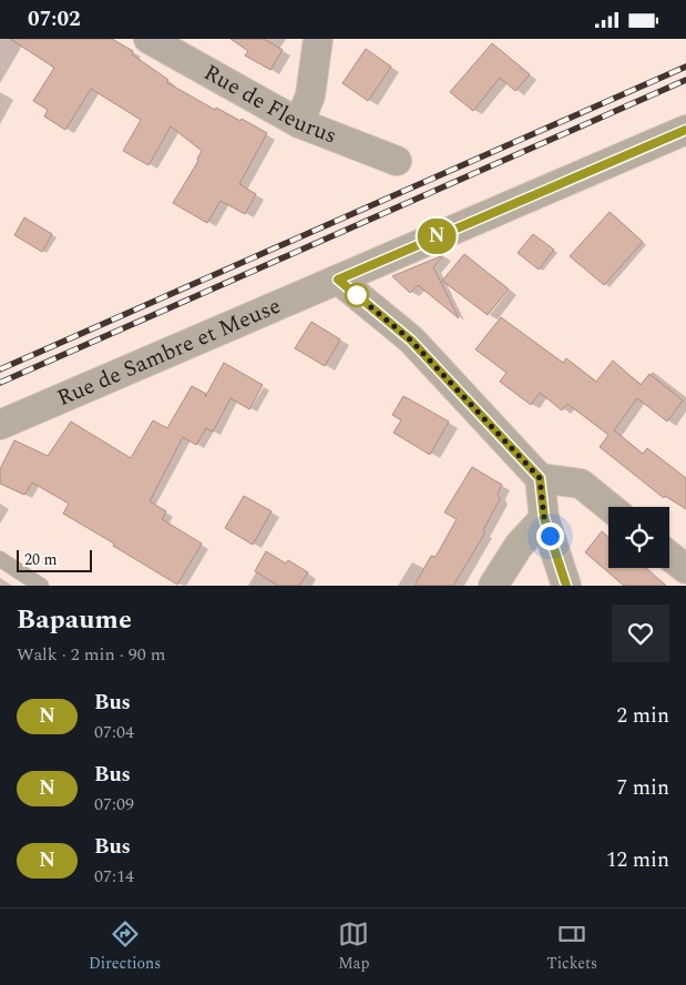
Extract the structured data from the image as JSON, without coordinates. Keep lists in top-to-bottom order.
{
  "streets": {
    "street": ["Rue de Fleurus", "Rue de Sambre et Meuse"]
  },
  "lines": ["bus line N"],
  "scale_bar": "20 m",
  "page": {
    "status": "07:02",
    "on_map": "N",
    "scale": "20 m",
    "heading": ["Bapaume", "Walk · 2 min · 90 m"],
    "list": [
      {
        "mark": "N",
        "name": "Bus",
        "note": "07:04",
        "value": "2 min"
      },
      {
        "mark": "N",
        "name": "Bus",
        "note": "07:09",
        "value": "7 min"
      },
      {
        "mark": "N",
        "name": "Bus",
        "note": "07:14",
        "value": "12 min"
      }
    ],
    "tabs": ["Directions", "Map", "Tickets"]
  }
}
